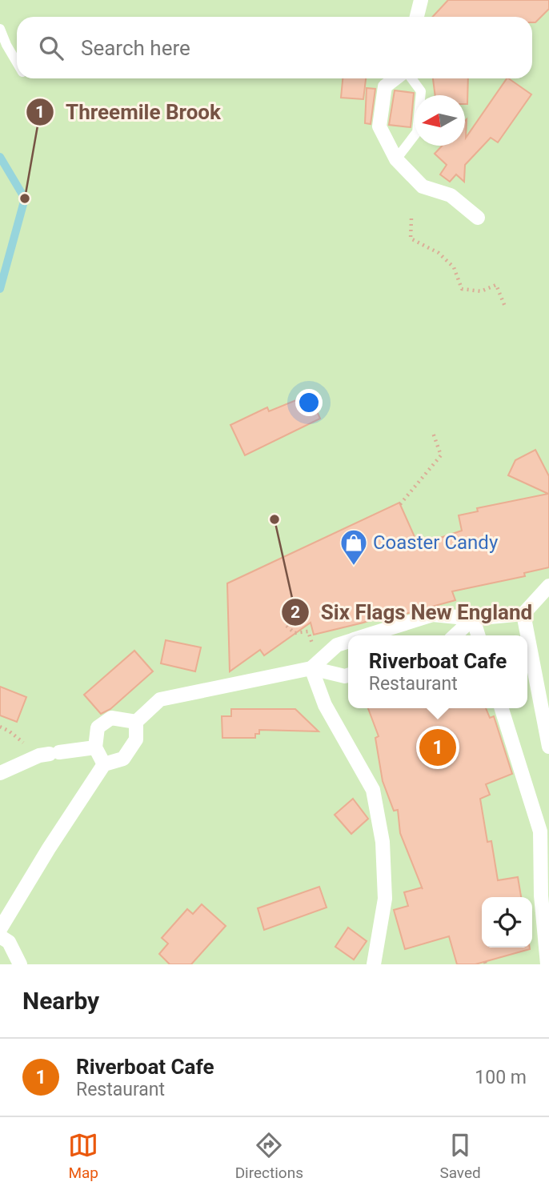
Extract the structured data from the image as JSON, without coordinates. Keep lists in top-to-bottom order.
{
  "places": {
    "other": ["Threemile Brook", "Six Flags New England"],
    "shop": ["Coaster Candy"]
  },
  "north": "left",
  "page": {
    "search": "Search here",
    "popup": ["Riverboat Cafe", "Restaurant"],
    "pins": "1",
    "heading": "Nearby",
    "list": [
      {
        "mark": "1",
        "name": "Riverboat Cafe",
        "note": "Restaurant",
        "value": "100 m"
      }
    ],
    "nav": ["Map", "Directions", "Saved"]
  }
}
